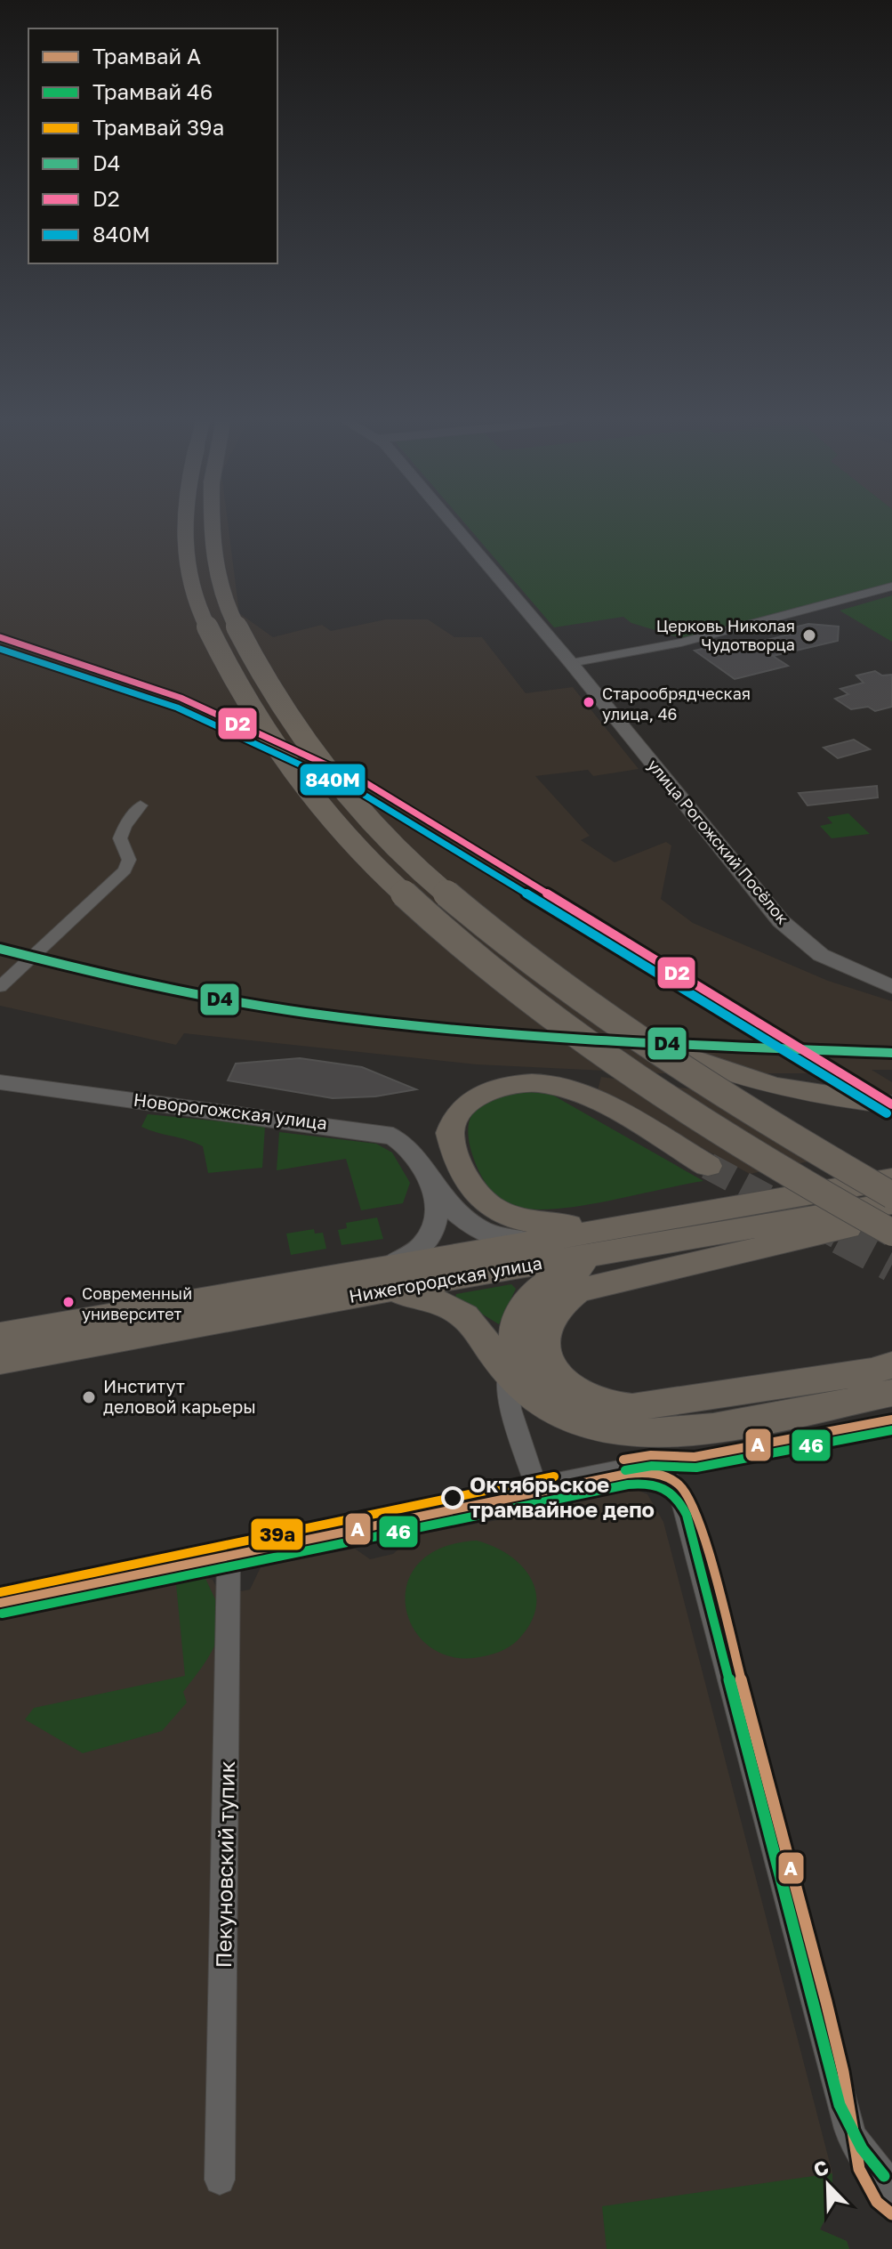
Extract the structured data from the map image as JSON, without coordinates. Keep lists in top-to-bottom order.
{
  "streets": {
    "main road": ["Нижегородская улица"],
    "street": ["улица Рогожский Посёлок", "Новорогожская улица", "Пекуновский тупик"]
  },
  "crossings": [
    ["Новорогожская улица", "Нижегородская улица"]
  ],
  "places": [
    "Церковь Николая Чудотворца",
    "Старообрядческая улица, 46",
    "Современный университет",
    "Институт деловой карьеры",
    "Октябрьское трамвайное депо"
  ],
  "lines": [
    "transit line D2",
    "transit line 840М",
    "transit line D4",
    "tram line А",
    "tram line 46",
    "tram line 39а"
  ],
  "legend": [
    "Трамвай А",
    "Трамвай 46",
    "Трамвай 39а",
    "D4",
    "D2",
    "840М"
  ],
  "north": "top left"
}
